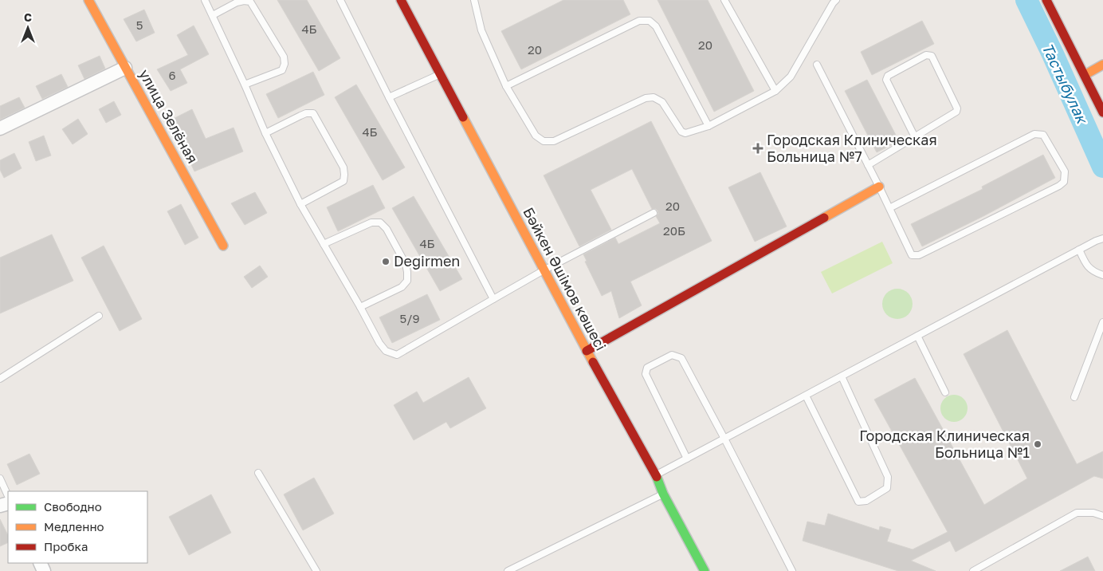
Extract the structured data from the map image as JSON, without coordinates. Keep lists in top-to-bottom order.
{
  "streets": {
    "street": ["улица Зелёная", "Бәйкен Әшімов көшесі"]
  },
  "water": ["Тастыбулак"],
  "places": {
    "health": ["Городская Клиническая Больница №7"],
    "other": ["Degirmen", "Городская Клиническая Больница №1"]
  },
  "house_numbers": [
    "5",
    "4Б",
    "20",
    "20",
    "6",
    "4Б",
    "20",
    "20Б",
    "4Б",
    "5/9"
  ],
  "legend": ["Свободно", "Медленно", "Пробка"],
  "north": "top"
}
